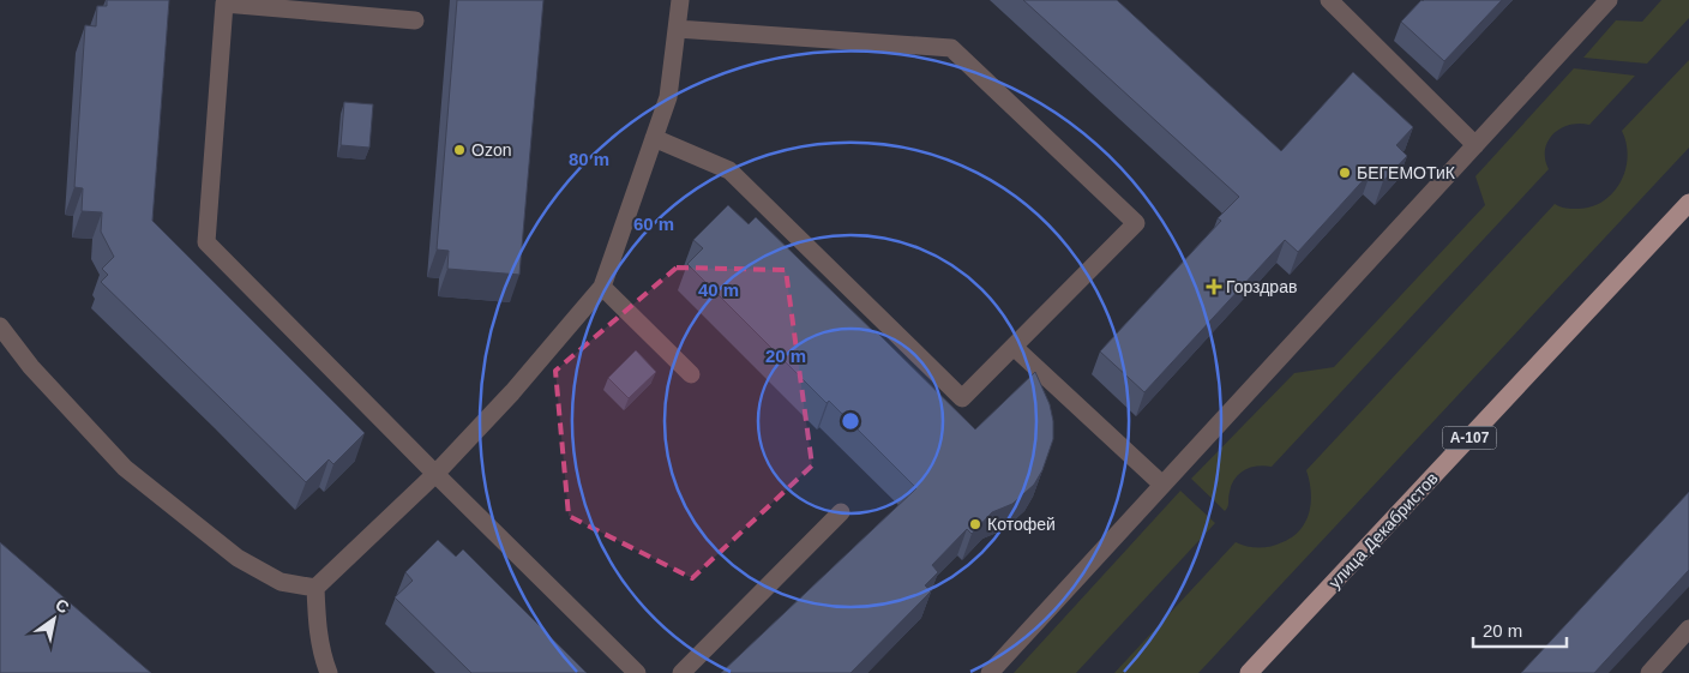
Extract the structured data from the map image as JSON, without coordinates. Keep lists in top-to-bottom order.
{
  "streets": {
    "main road": ["А-107", "улица Декабристов"]
  },
  "places": {
    "other": ["Ozon", "БЕГЕМОТиК", "Котофей"],
    "health": ["Горздрав"]
  },
  "scale_bar": "20 m",
  "north": "top right",
  "rings": [
    "80 m",
    "60 m",
    "40 m",
    "20 m"
  ]
}
